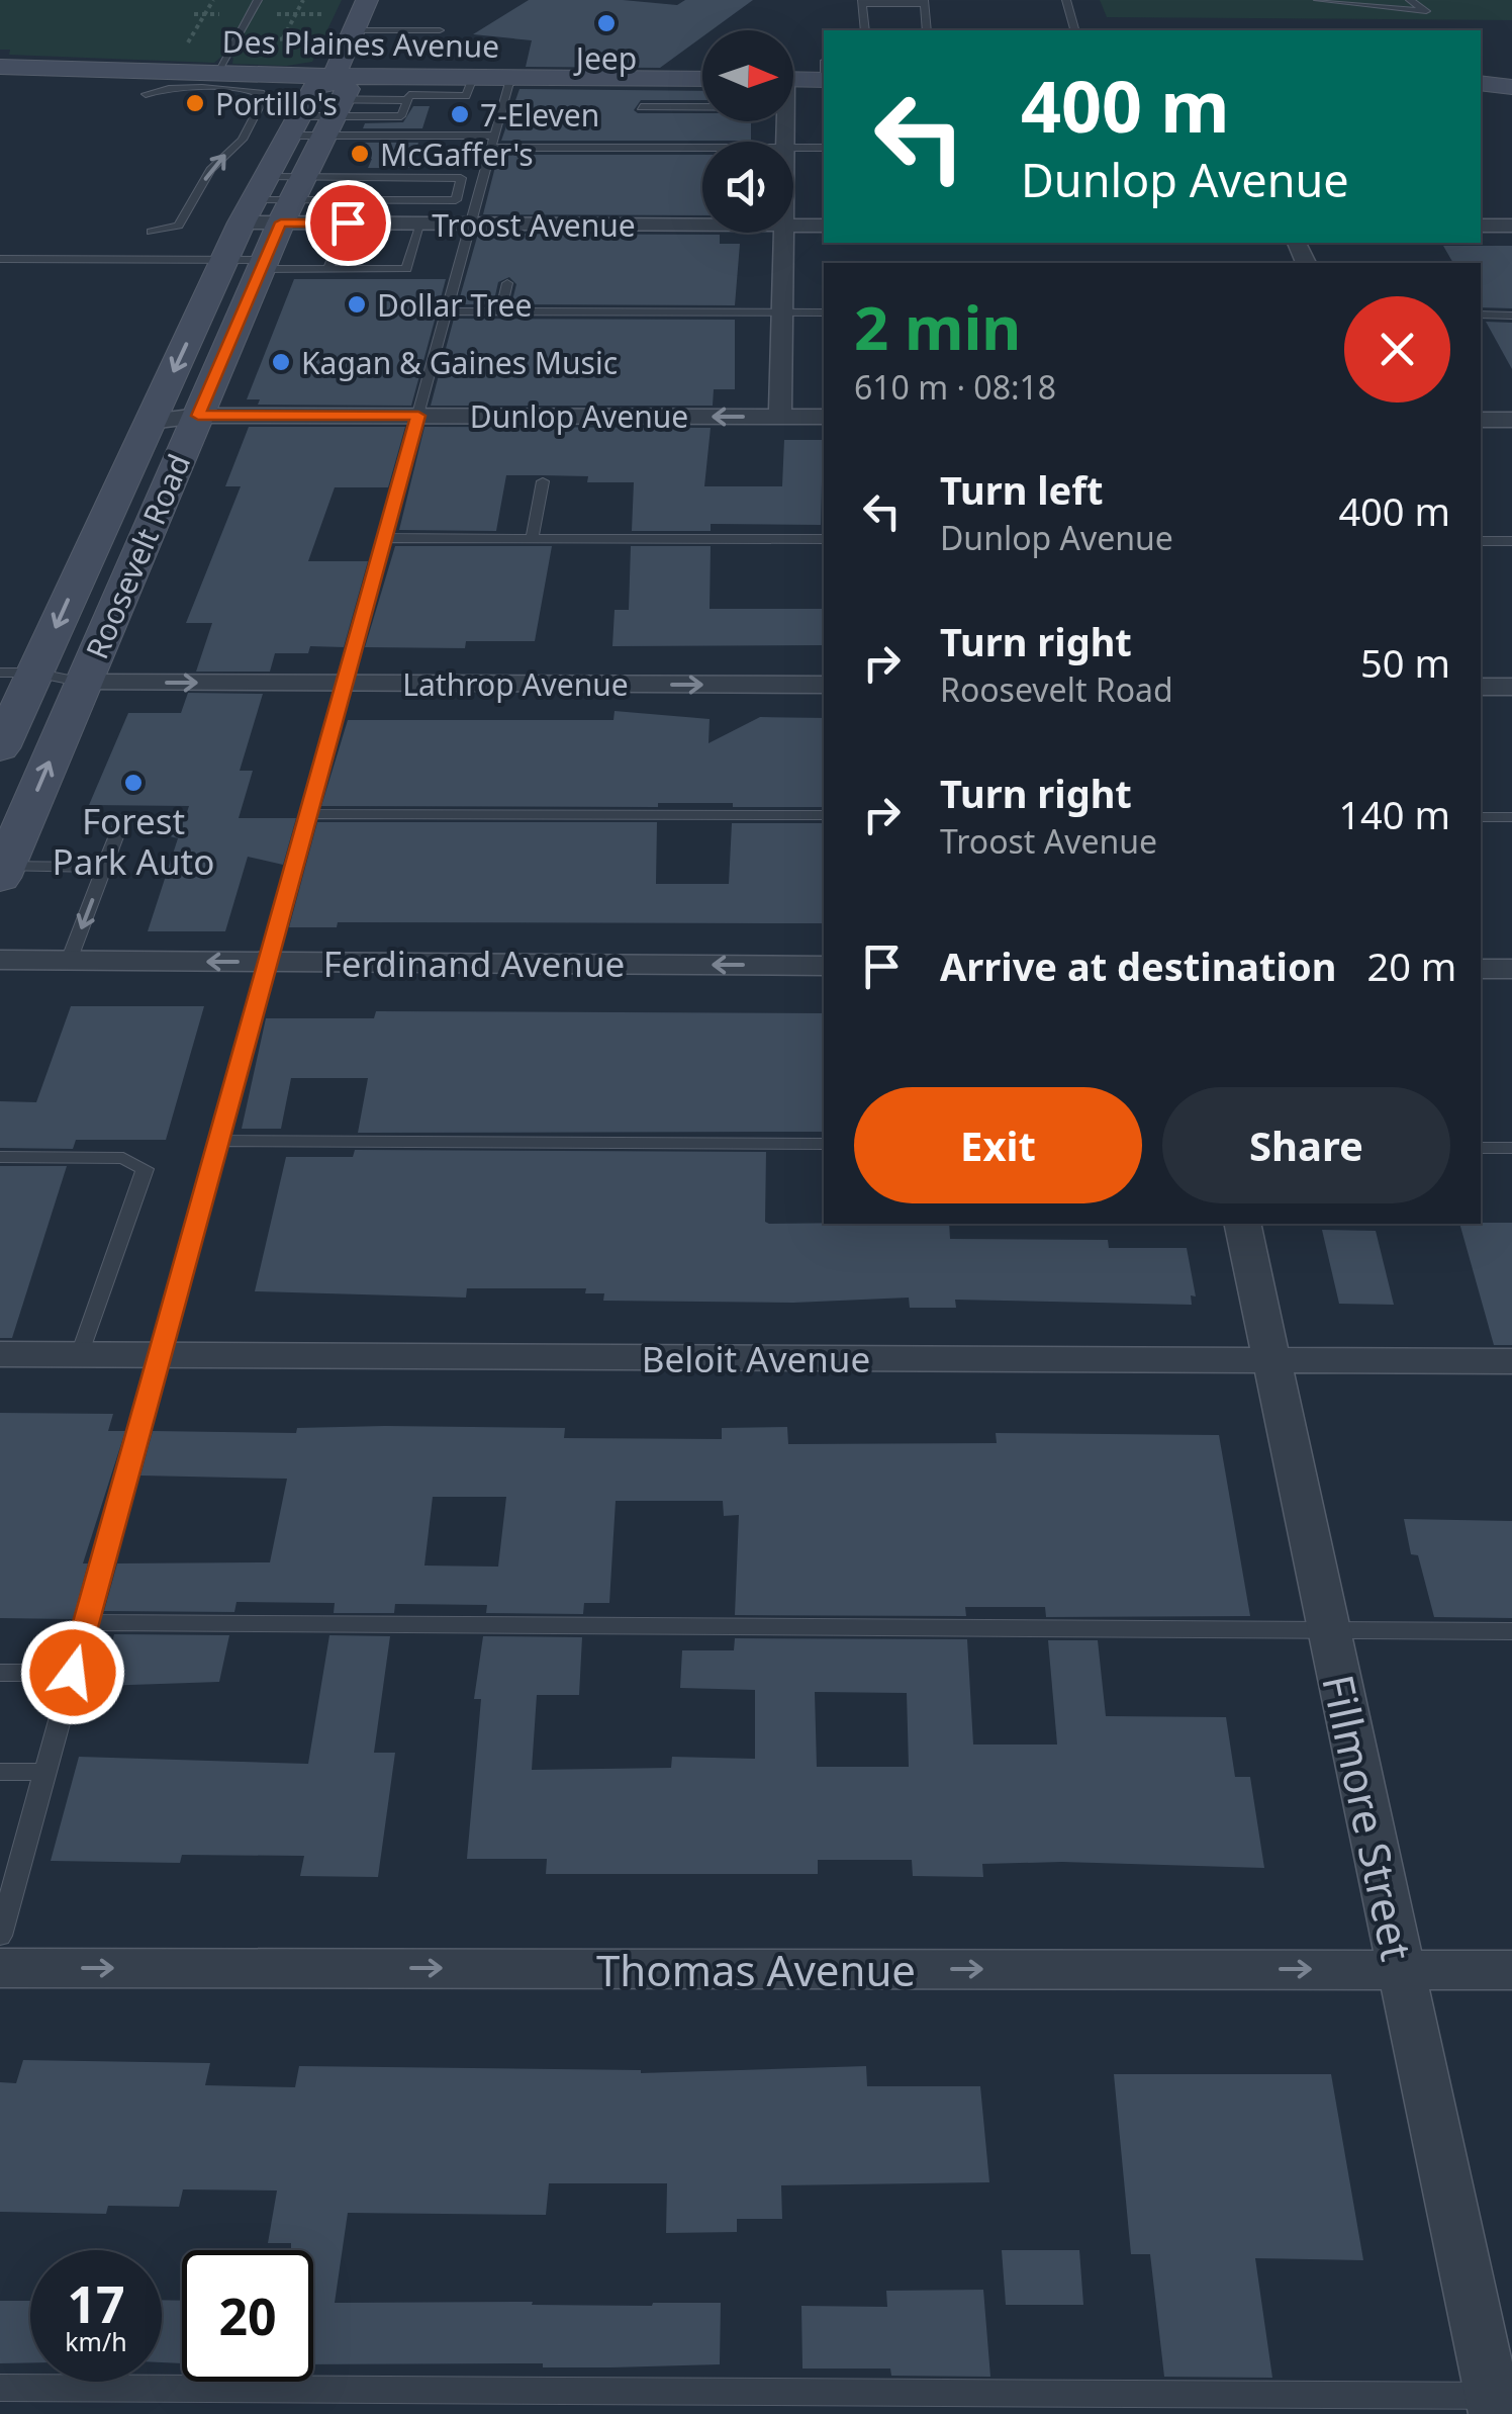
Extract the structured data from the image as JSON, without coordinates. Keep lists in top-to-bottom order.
{
  "streets": {
    "main road": ["Des Plaines Avenue", "Roosevelt Road"],
    "street": [
      "Troost Avenue",
      "Dunlop Avenue",
      "Lathrop Avenue",
      "Ferdinand Avenue",
      "Beloit Avenue",
      "Fillmore Street",
      "Thomas Avenue"
    ]
  },
  "crossings": [
    ["Des Plaines Avenue", "Roosevelt Road"],
    ["Troost Avenue", "Roosevelt Road"],
    ["Dunlop Avenue", "Roosevelt Road"],
    ["Roosevelt Road", "Lathrop Avenue"],
    ["Beloit Avenue", "Fillmore Street"],
    ["Fillmore Street", "Thomas Avenue"]
  ],
  "one_way": [
    "Dunlop Avenue",
    "Lathrop Avenue",
    "Ferdinand Avenue",
    "Thomas Avenue"
  ],
  "places": [
    "Jeep",
    "Portillo's",
    "7-Eleven",
    "McGaffer's",
    "Dollar Tree",
    "Kagan & Gaines Music",
    "Forest Park Auto"
  ],
  "north": "right",
  "page": {
    "turn": ["400 m", "Dunlop Avenue"],
    "heading": ["2 min", "610 m · 08:18"],
    "list": [
      {
        "name": "Turn left",
        "note": "Dunlop Avenue",
        "value": "400 m"
      },
      {
        "name": "Turn right",
        "note": "Roosevelt Road",
        "value": "50 m"
      },
      {
        "name": "Turn right",
        "note": "Troost Avenue",
        "value": "140 m"
      },
      {
        "name": "Arrive at destination",
        "value": "20 m"
      }
    ],
    "buttons": ["Exit", "Share"],
    "speed": "17 km/h",
    "limit": "20"
  }
}
